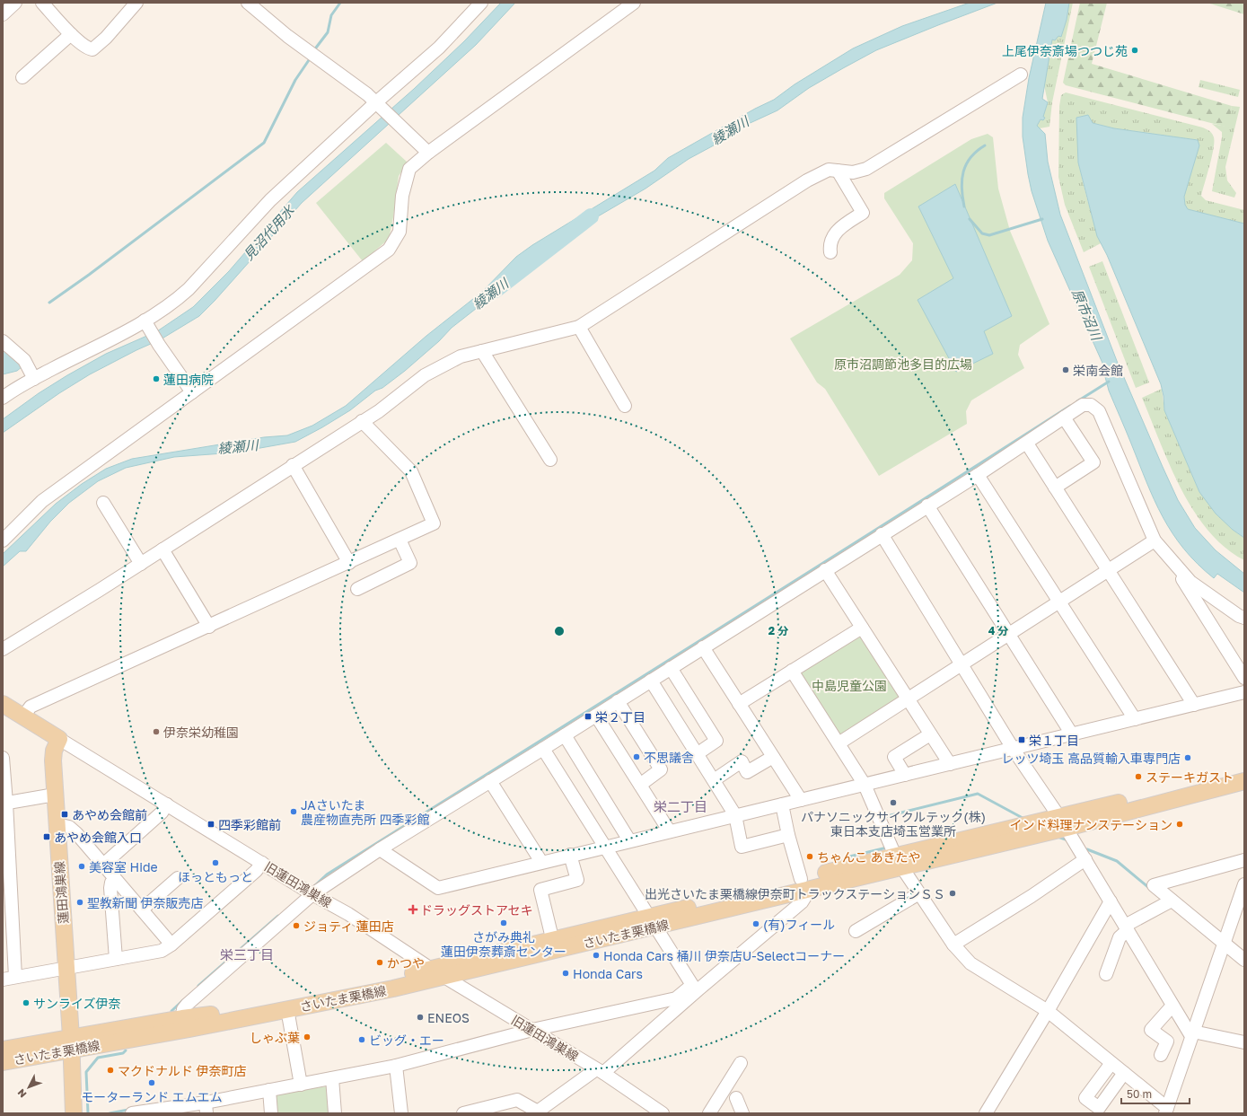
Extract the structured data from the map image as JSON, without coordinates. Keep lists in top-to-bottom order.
{
  "streets": {
    "main road": ["蓮田鴻巣線", "さいたま栗橋線"],
    "street": ["旧蓮田鴻巣線"]
  },
  "crossings": [
    ["旧蓮田鴻巣線", "蓮田鴻巣線"],
    ["旧蓮田鴻巣線", "さいたま栗橋線"],
    ["蓮田鴻巣線", "さいたま栗橋線"]
  ],
  "districts": ["栄二丁目", "栄三丁目"],
  "water": ["綾瀬川", "見沼代用水", "原市沼川"],
  "parks": ["原市沼調節池多目的広場", "中島児童公園"],
  "places": {
    "other": [
      "上尾伊奈斎場つつじ苑",
      "栄南会館",
      "蓮田病院",
      "伊奈栄幼稚園",
      "不思議舎",
      "レッツ埼玉 高品質輸入車専門店",
      "ステーキガスト",
      "パナソニックサイクルテック(株) 東日本支店埼玉営業所",
      "JAさいたま 農産物直売所 四季彩館",
      "インド料理ナンステーション",
      "ちゃんこ あきたや",
      "ほっともっと",
      "美容室 Hide",
      "出光さいたま栗橋線伊奈町トラックステーションＳＳ",
      "聖教新聞 伊奈販売店",
      "さがみ典礼 蓮田伊奈葬斎センター",
      "(有)フィール",
      "ジョティ 蓮田店",
      "Honda Cars 桶川 伊奈店U-Selectコーナー",
      "かつや",
      "Honda Cars",
      "サンライズ伊奈",
      "ENEOS",
      "しゃぶ葉",
      "ビッグ・エー",
      "マクドナルド 伊奈町店",
      "モーターランド エムエム"
    ],
    "transit": [
      "栄２丁目",
      "栄１丁目",
      "あやめ会館前",
      "四季彩館前",
      "あやめ会館入口"
    ],
    "health": ["ドラッグストアセキ"]
  },
  "scale_bar": "50 m",
  "north": "bottom left",
  "rings": ["2 分", "4 分"]
}
